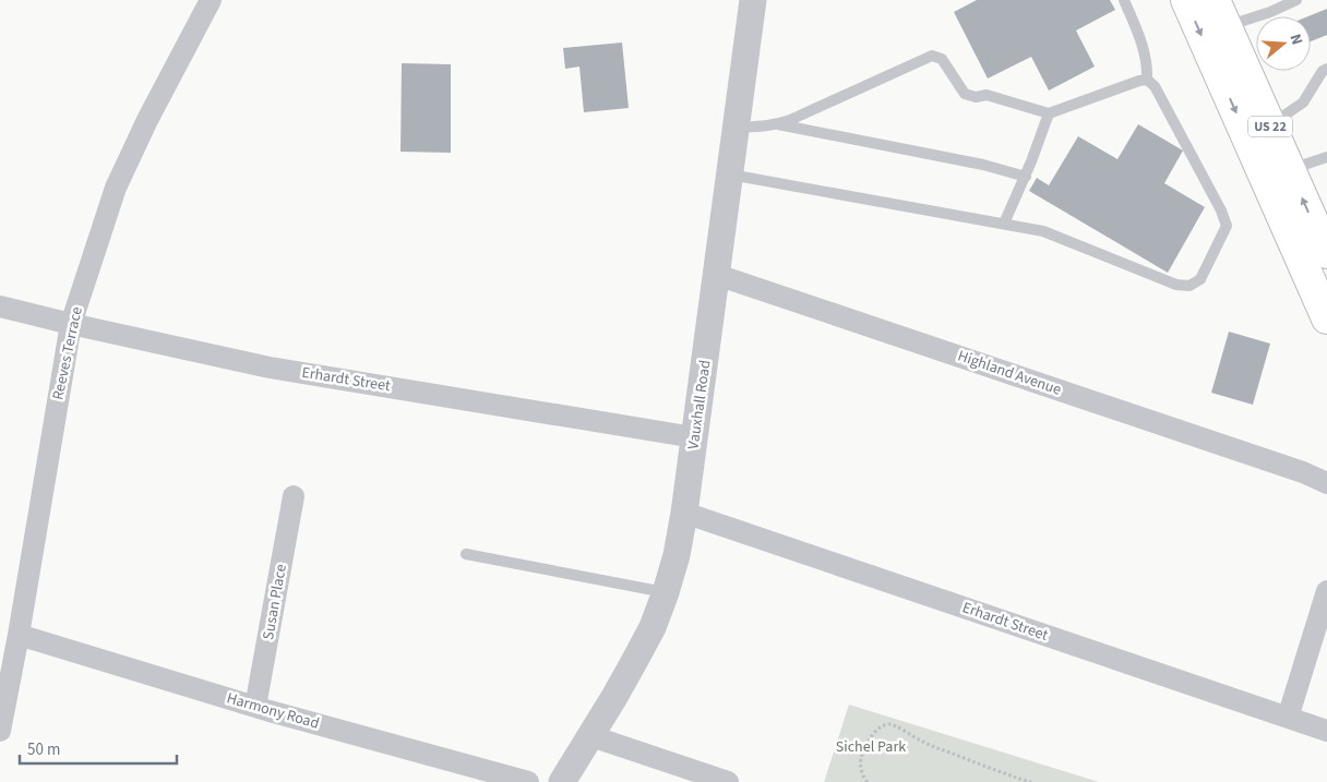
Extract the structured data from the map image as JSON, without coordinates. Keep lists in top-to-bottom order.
{
  "streets": {
    "highway": ["US 22"],
    "street": [
      "Reeves Terrace",
      "Highland Avenue",
      "Erhardt Street",
      "Vauxhall Road",
      "Susan Place",
      "Harmony Road"
    ]
  },
  "crossings": [
    ["Reeves Terrace", "Erhardt Street"],
    ["Reeves Terrace", "Harmony Road"],
    ["Highland Avenue", "Vauxhall Road"],
    ["Erhardt Street", "Vauxhall Road"],
    ["Susan Place", "Harmony Road"]
  ],
  "parks": ["Sichel Park"],
  "scale_bar": "50 m",
  "north": "right"
}
